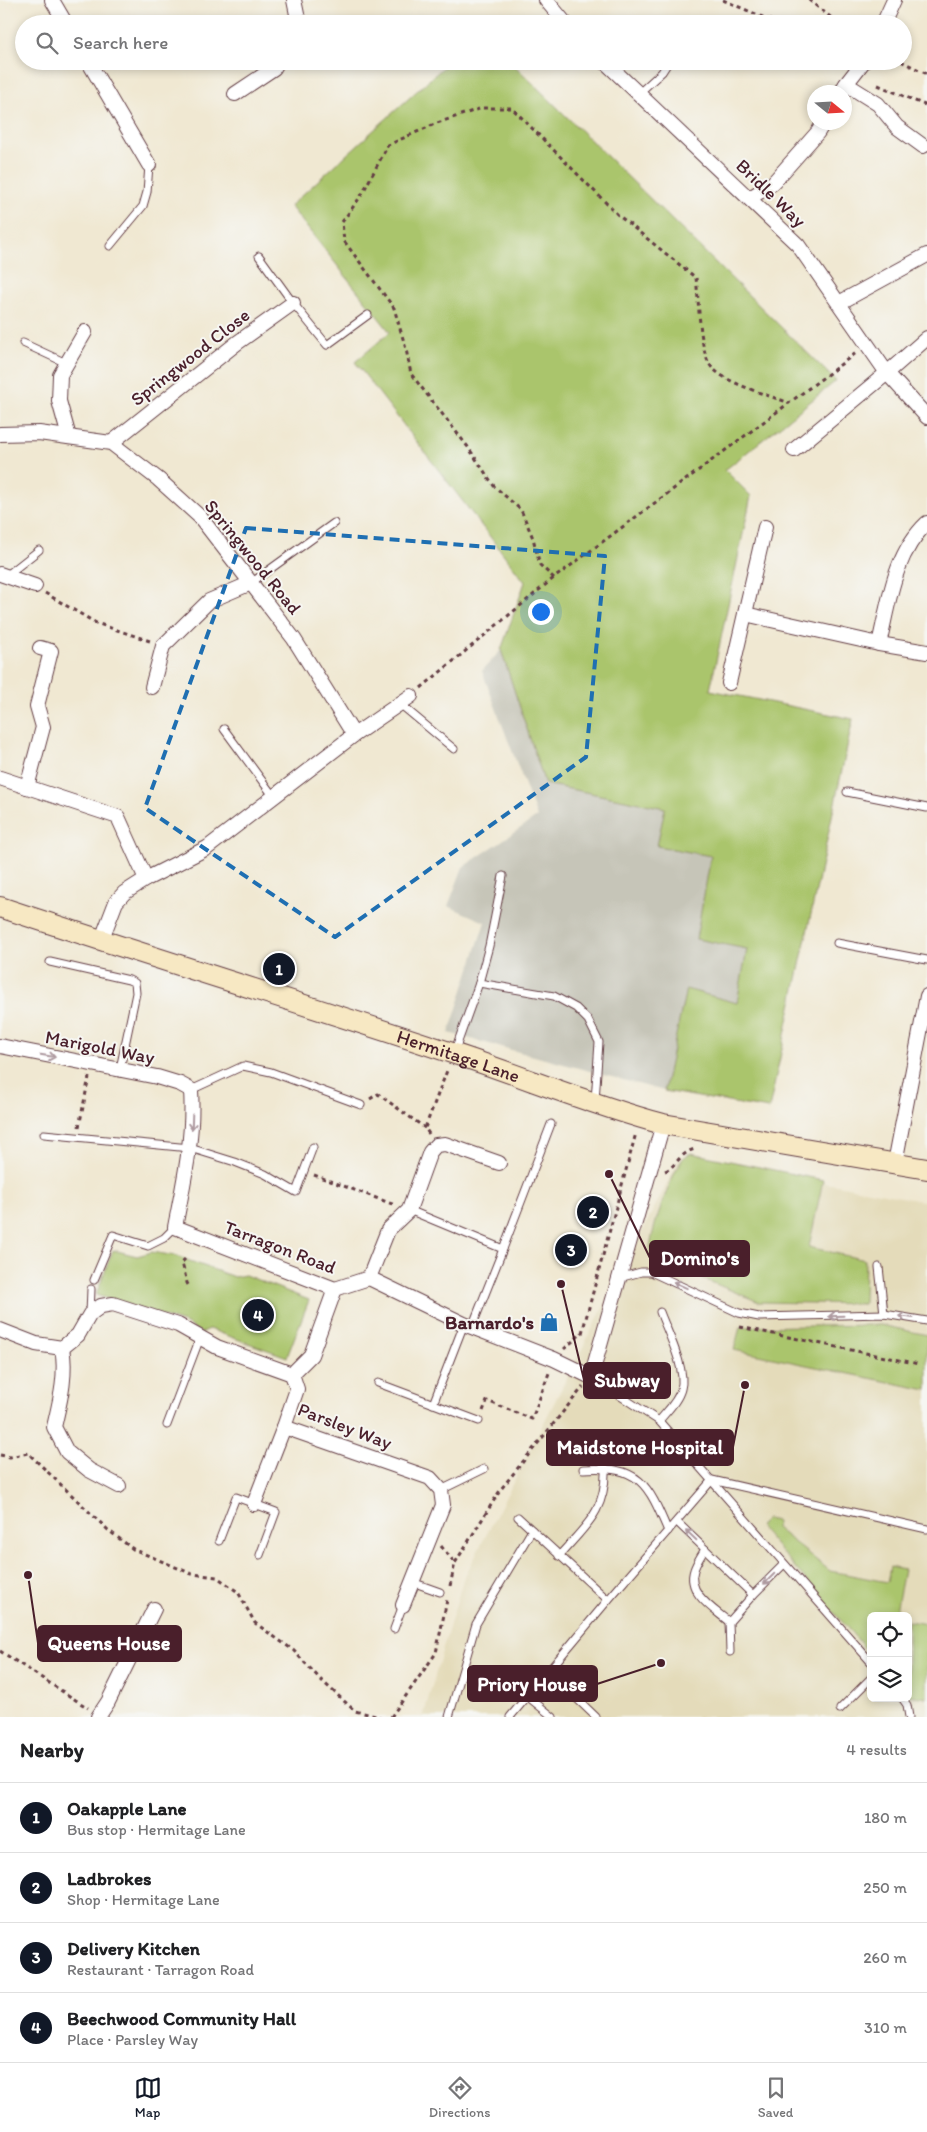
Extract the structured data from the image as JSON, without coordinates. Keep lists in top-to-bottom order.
{
  "streets": {
    "main road": ["Hermitage Lane"],
    "street": [
      "Bridle Way",
      "Springwood Close",
      "Springwood Road",
      "Marigold Way",
      "Tarragon Road",
      "Parsley Way"
    ]
  },
  "crossings": [
    ["Springwood Close", "Springwood Road"]
  ],
  "one_way": ["Marigold Way"],
  "places": {
    "other": [
      "Domino's",
      "Subway",
      "Maidstone Hospital",
      "Queens House",
      "Priory House"
    ],
    "shop": ["Barnardo's"]
  },
  "north": "right",
  "page": {
    "search": "Search here",
    "pins": [
      "1",
      "2",
      "3",
      "4"
    ],
    "heading": ["Nearby", "4 results"],
    "list": [
      {
        "mark": "1",
        "name": "Oakapple Lane",
        "note": "Bus stop · Hermitage Lane",
        "value": "180 m"
      },
      {
        "mark": "2",
        "name": "Ladbrokes",
        "note": "Shop · Hermitage Lane",
        "value": "250 m"
      },
      {
        "mark": "3",
        "name": "Delivery Kitchen",
        "note": "Restaurant · Tarragon Road",
        "value": "260 m"
      },
      {
        "mark": "4",
        "name": "Beechwood Community Hall",
        "note": "Place · Parsley Way",
        "value": "310 m"
      }
    ],
    "nav": ["Map", "Directions", "Saved"]
  }
}
